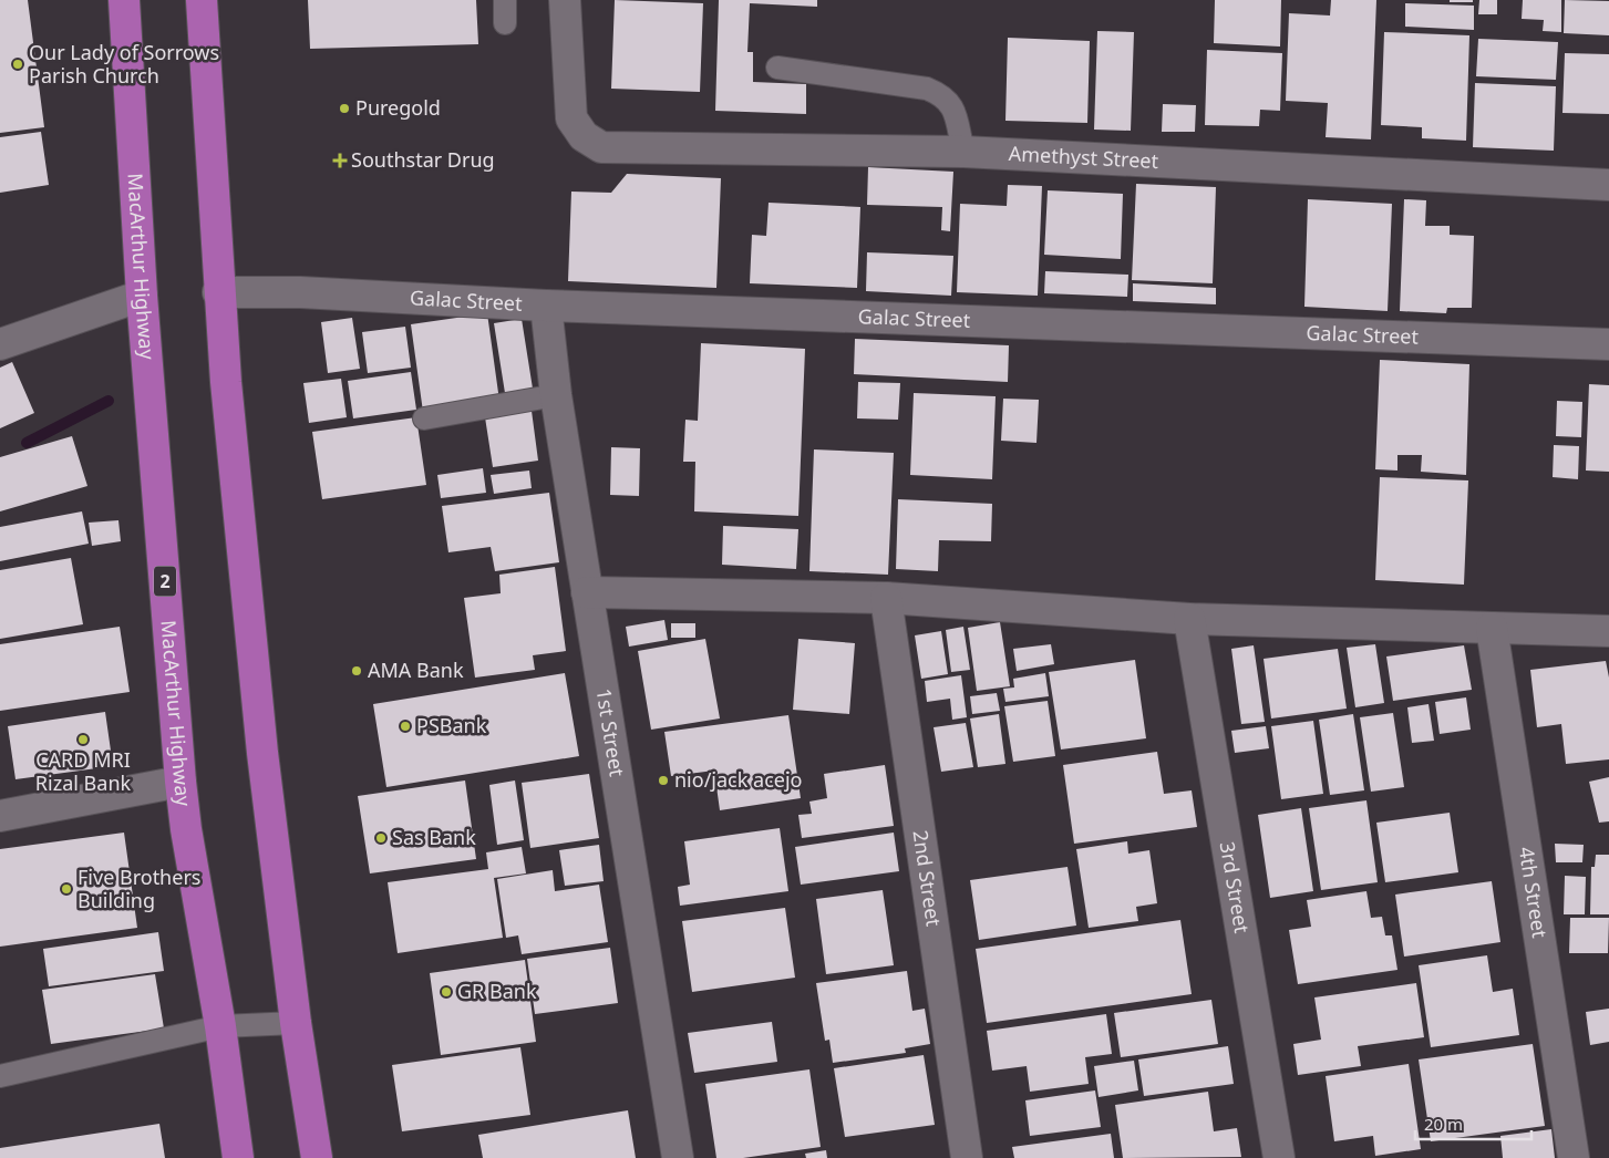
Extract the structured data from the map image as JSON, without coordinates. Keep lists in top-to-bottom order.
{
  "streets": {
    "highway": ["MacArthur Highway", "2"],
    "street": [
      "Amethyst Street",
      "Galac Street",
      "1st Street",
      "2nd Street",
      "3rd Street",
      "4th Street"
    ]
  },
  "crossings": [
    ["Galac Street", "1st Street"]
  ],
  "places": {
    "other": [
      "Our Lady of Sorrows Parish Church",
      "Puregold",
      "AMA Bank",
      "PSBank",
      "CARD MRI Rizal Bank",
      "nio/jack acejo",
      "Sas Bank",
      "Five Brothers Building",
      "GR Bank"
    ],
    "health": ["Southstar Drug"]
  },
  "scale_bar": "20 m"
}
